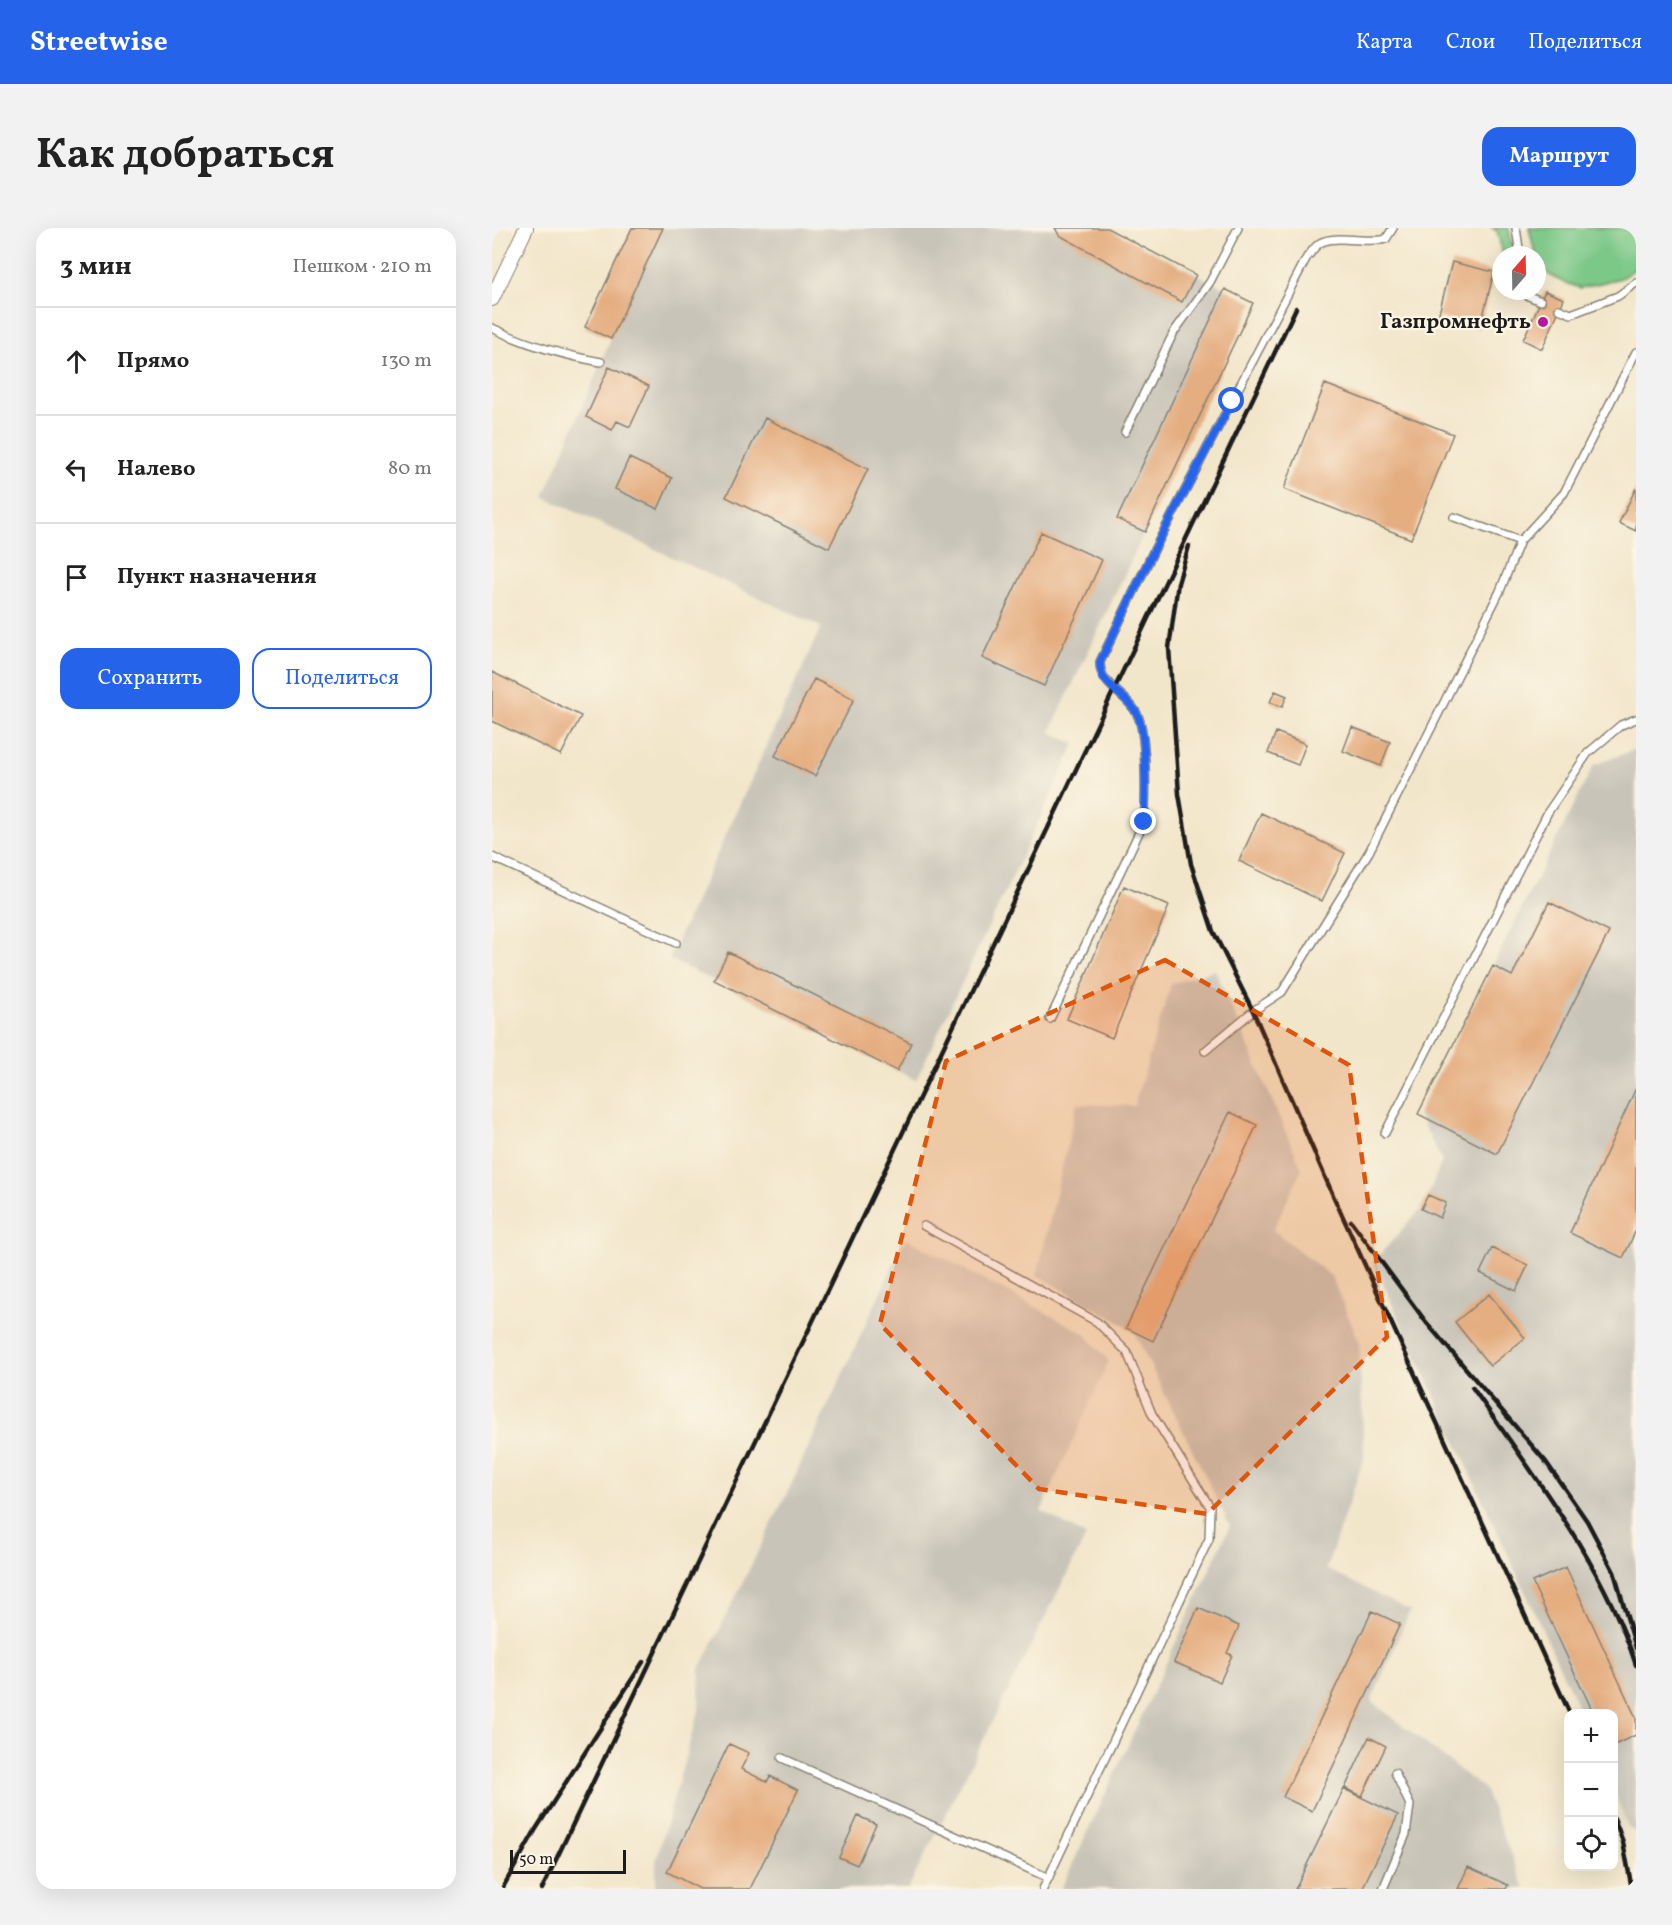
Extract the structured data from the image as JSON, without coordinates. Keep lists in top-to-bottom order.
{
  "places": ["Газпромнефть"],
  "scale_bar": "50 m",
  "north": "top",
  "page": {
    "header": "Streetwise",
    "nav": ["Карта", "Слои", "Поделиться"],
    "title": "Как добраться",
    "buttons": [
      "Маршрут",
      ["Сохранить", "Поделиться"]
    ],
    "heading": ["3 мин", "Пешком · 210 m"],
    "list": [
      ["Прямо", "130 m"],
      ["Налево", "80 m"],
      "Пункт назначения"
    ],
    "map_buttons": ["+", "−"],
    "scale": "50 m"
  }
}
